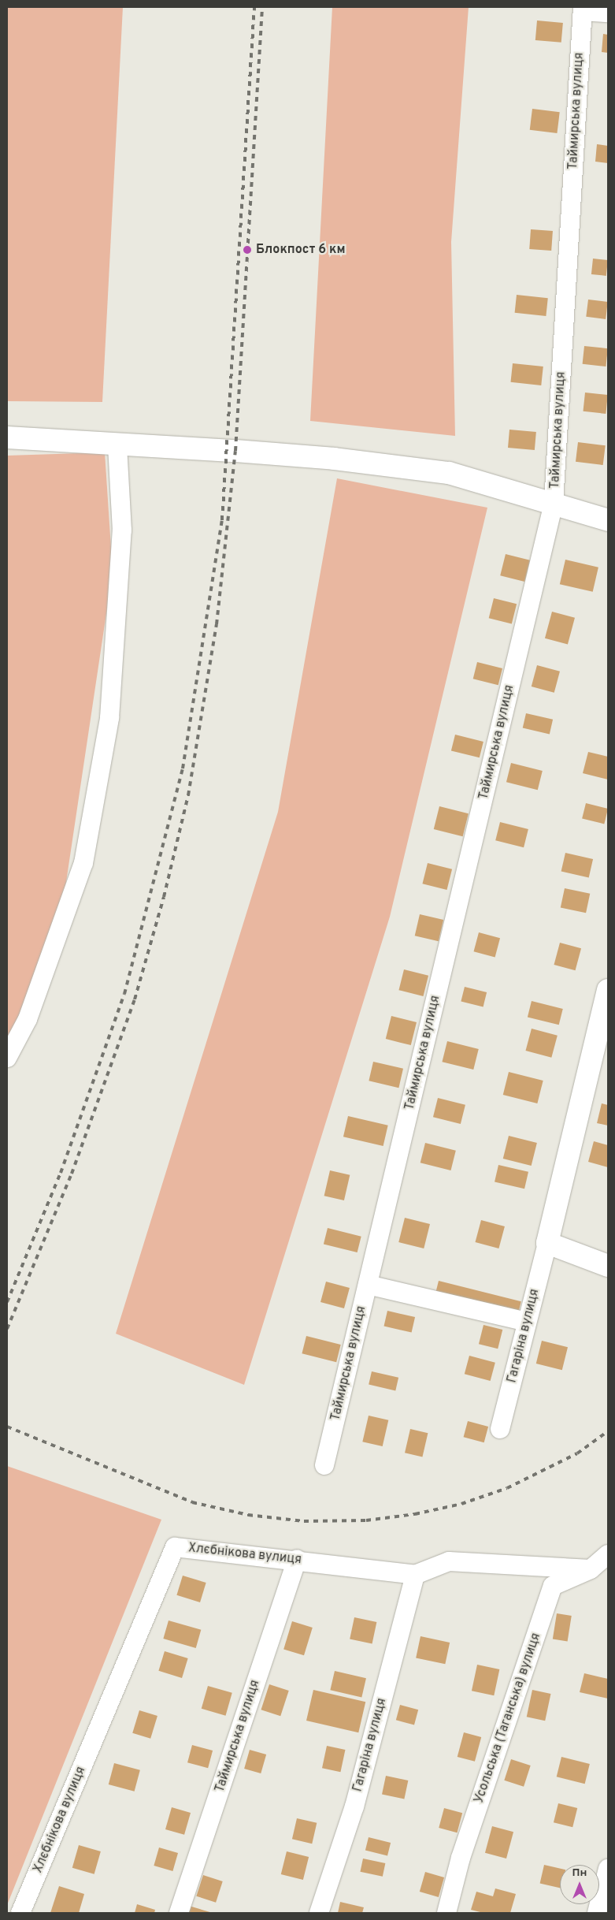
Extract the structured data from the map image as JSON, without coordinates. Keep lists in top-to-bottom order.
{
  "streets": {
    "street": [
      "Таймирська вулиця",
      "Гагаріна вулиця",
      "Хлєбнікова вулиця",
      "Усольська (Таганська) вулиця"
    ]
  },
  "crossings": [
    ["Таймирська вулиця", "Хлєбнікова вулиця"],
    ["Гагаріна вулиця", "Хлєбнікова вулиця"],
    ["Хлєбнікова вулиця", "Усольська (Таганська) вулиця"]
  ],
  "places": ["Блокпост 6 км"],
  "north": "top"
}
